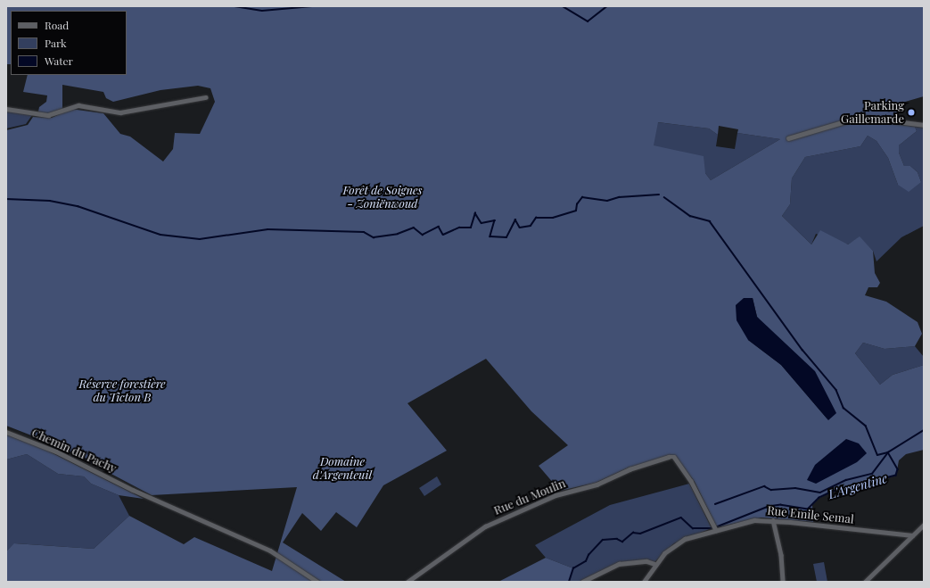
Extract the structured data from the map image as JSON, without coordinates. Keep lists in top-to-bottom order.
{
  "streets": {
    "street": ["Chemin du Pachy", "Rue du Moulin", "Rue Emile Semal"]
  },
  "crossings": [
    ["Rue du Moulin", "Rue Emile Semal"]
  ],
  "water": ["L'Argentine"],
  "parks": ["Forêt de Soignes - Zoniënwoud", "Réserve forestière du Ticton B", "Domaine d'Argenteuil"],
  "places": ["Parking Gaillemarde"],
  "legend": ["Road", "Park", "Water"]
}
